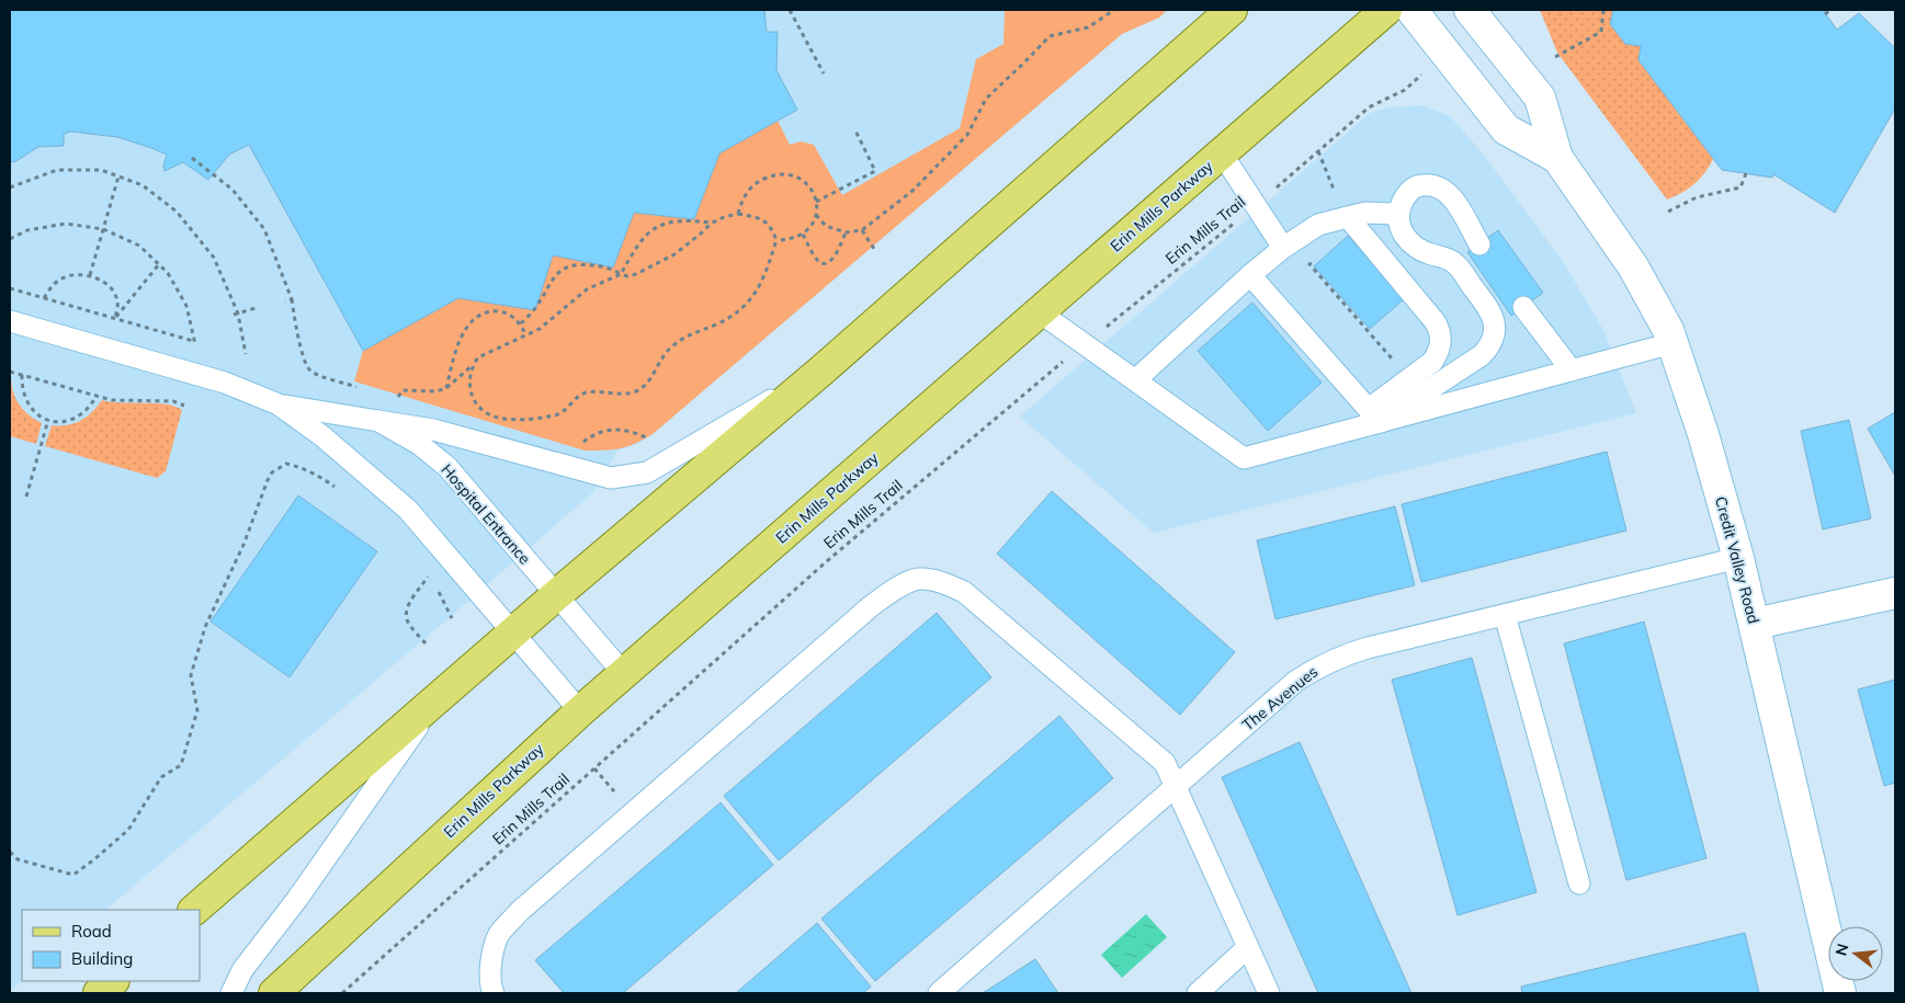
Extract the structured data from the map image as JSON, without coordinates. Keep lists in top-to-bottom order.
{
  "streets": {
    "main road": ["Erin Mills Parkway"],
    "street": ["Credit Valley Road"],
    "lane": ["Hospital Entrance", "The Avenues"],
    "path": ["Erin Mills Trail"]
  },
  "crossings": [
    ["Erin Mills Parkway", "Hospital Entrance"],
    ["Credit Valley Road", "The Avenues"]
  ],
  "legend": ["Road", "Building"],
  "north": "left"
}
